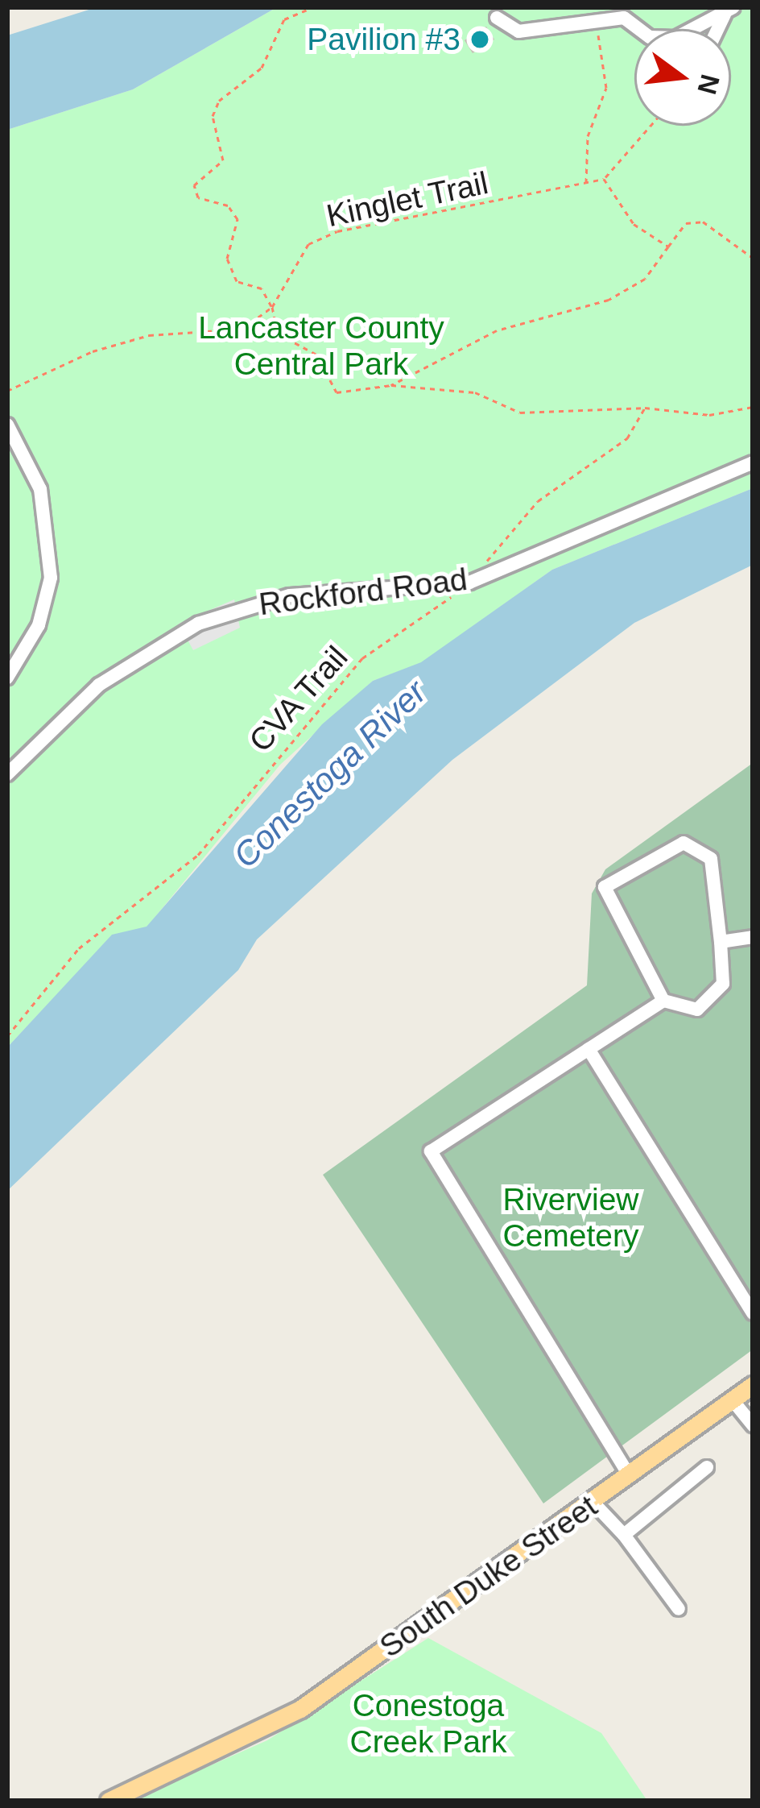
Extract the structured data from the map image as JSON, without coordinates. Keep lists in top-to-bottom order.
{
  "streets": {
    "main road": ["South Duke Street"],
    "street": ["Rockford Road"],
    "path": ["Kinglet Trail", "CVA Trail"]
  },
  "crossings": [
    ["Rockford Road", "CVA Trail"]
  ],
  "water": ["Conestoga River"],
  "parks": ["Lancaster County Central Park", "Riverview Cemetery", "Conestoga Creek Park"],
  "places": ["Pavilion #3"],
  "north": "right"
}
